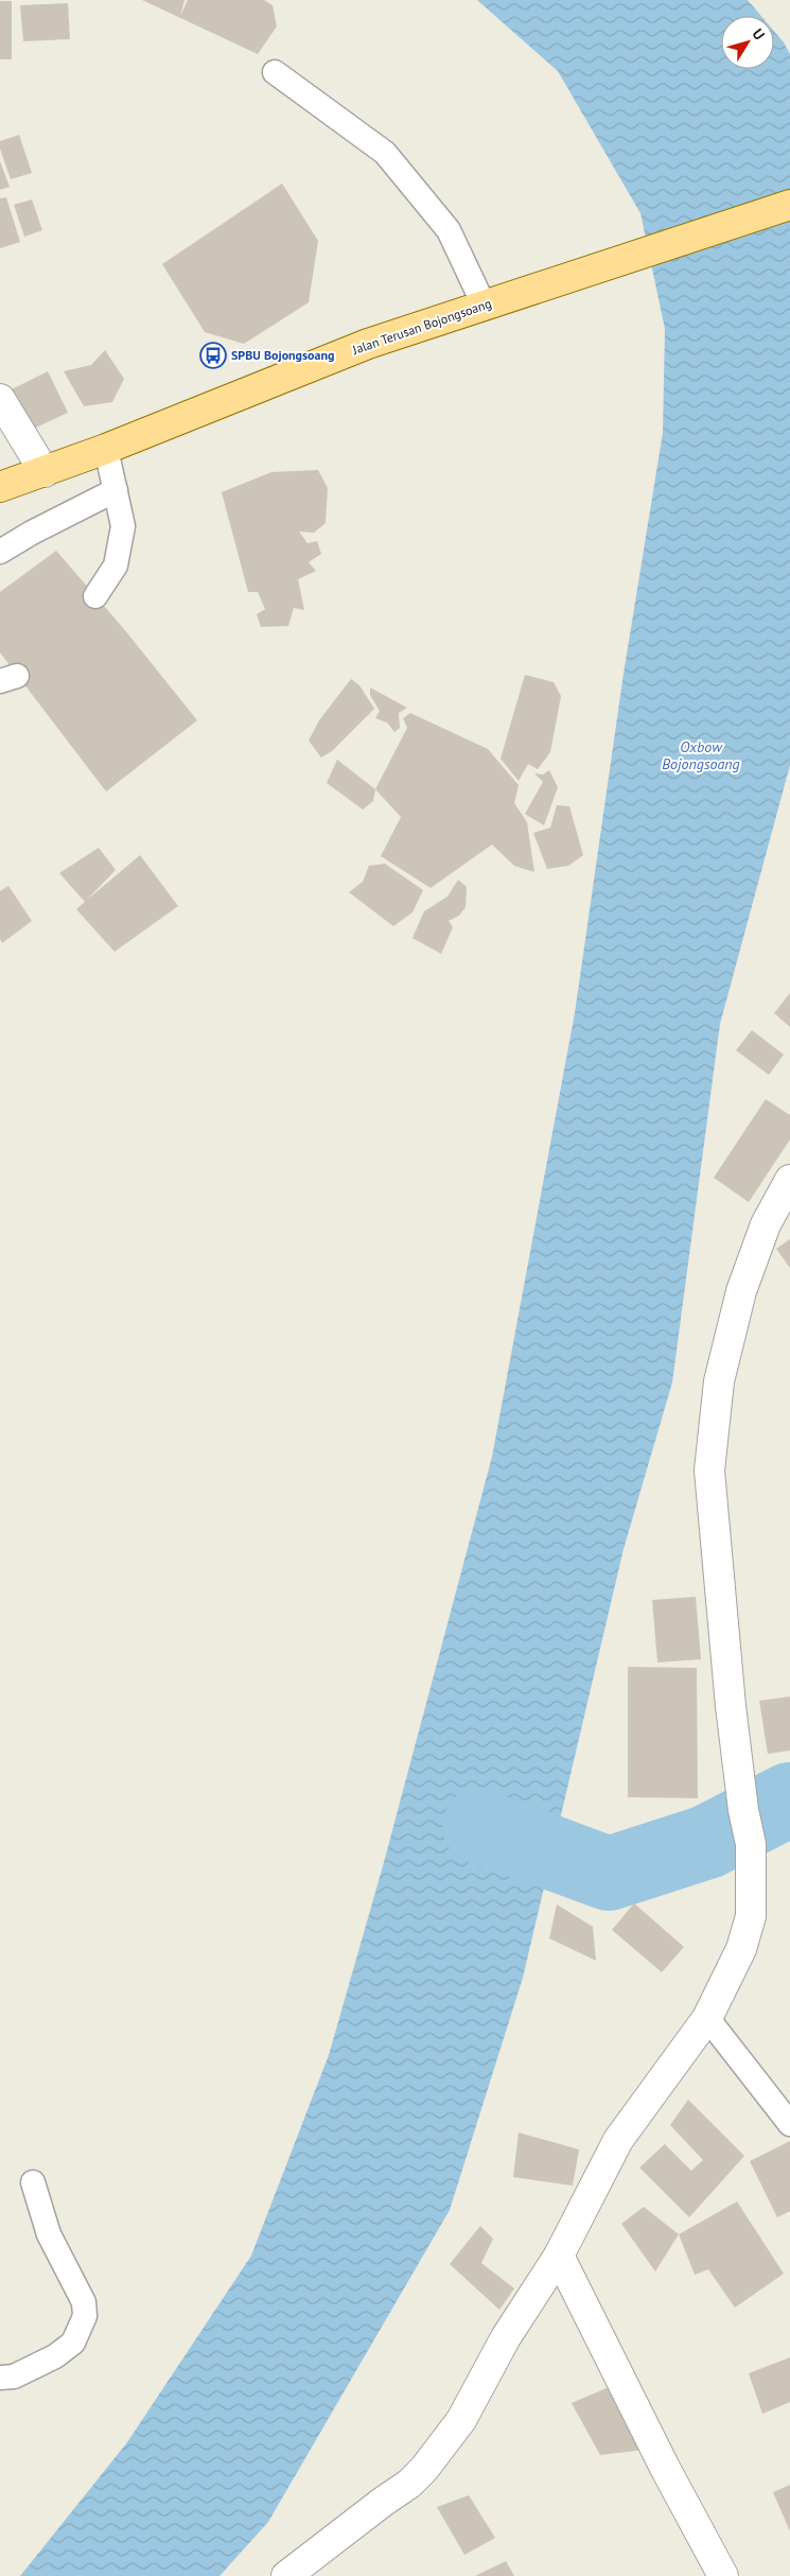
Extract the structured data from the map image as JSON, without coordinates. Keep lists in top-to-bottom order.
{
  "streets": {
    "main road": ["Jalan Terusan Bojongsoang"]
  },
  "water": ["Oxbow Bojongsoang"],
  "places": {
    "bus stop": ["SPBU Bojongsoang"]
  },
  "north": "top right"
}
